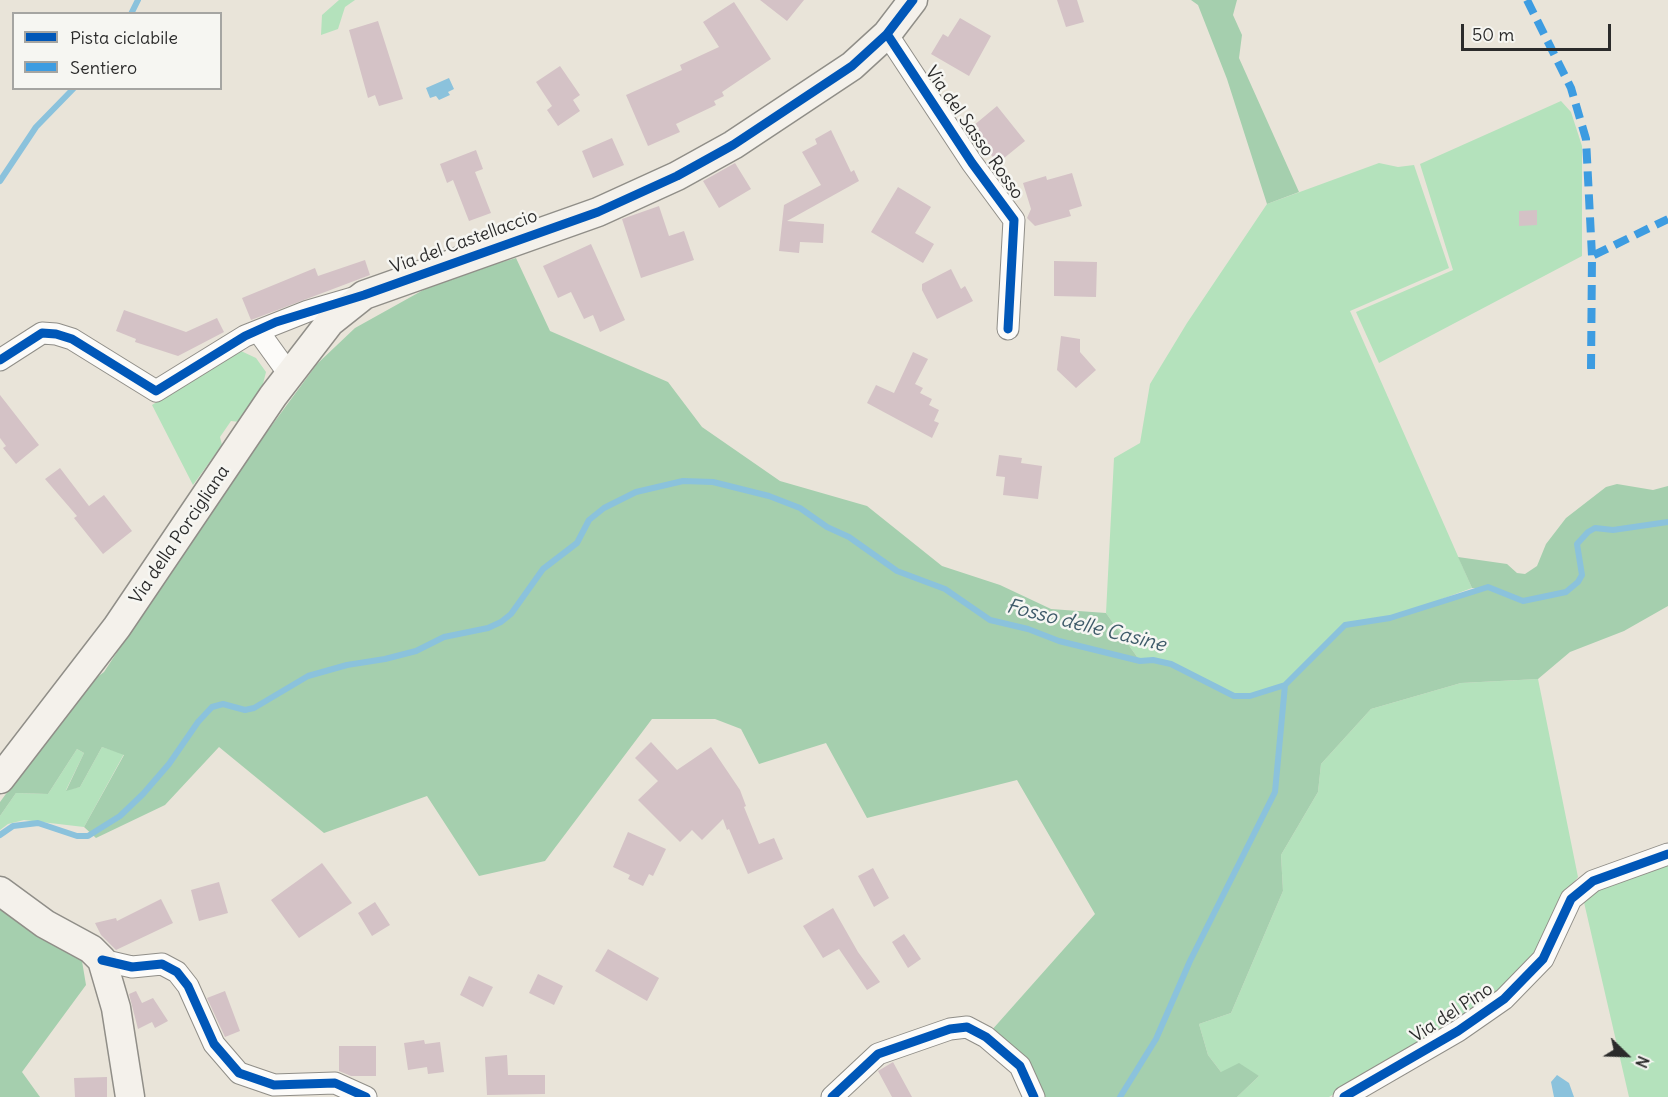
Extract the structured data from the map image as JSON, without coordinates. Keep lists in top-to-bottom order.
{
  "streets": {
    "street": [
      "Via del Sasso Rosso",
      "Via del Castellaccio",
      "Via della Porcigliana",
      "Via del Pino"
    ]
  },
  "crossings": [
    ["Via del Sasso Rosso", "Via del Castellaccio"],
    ["Via del Castellaccio", "Via della Porcigliana"]
  ],
  "water": ["Fosso delle Casine"],
  "legend": ["Pista ciclabile", "Sentiero"],
  "scale_bar": "50 m",
  "north": "bottom right"
}
